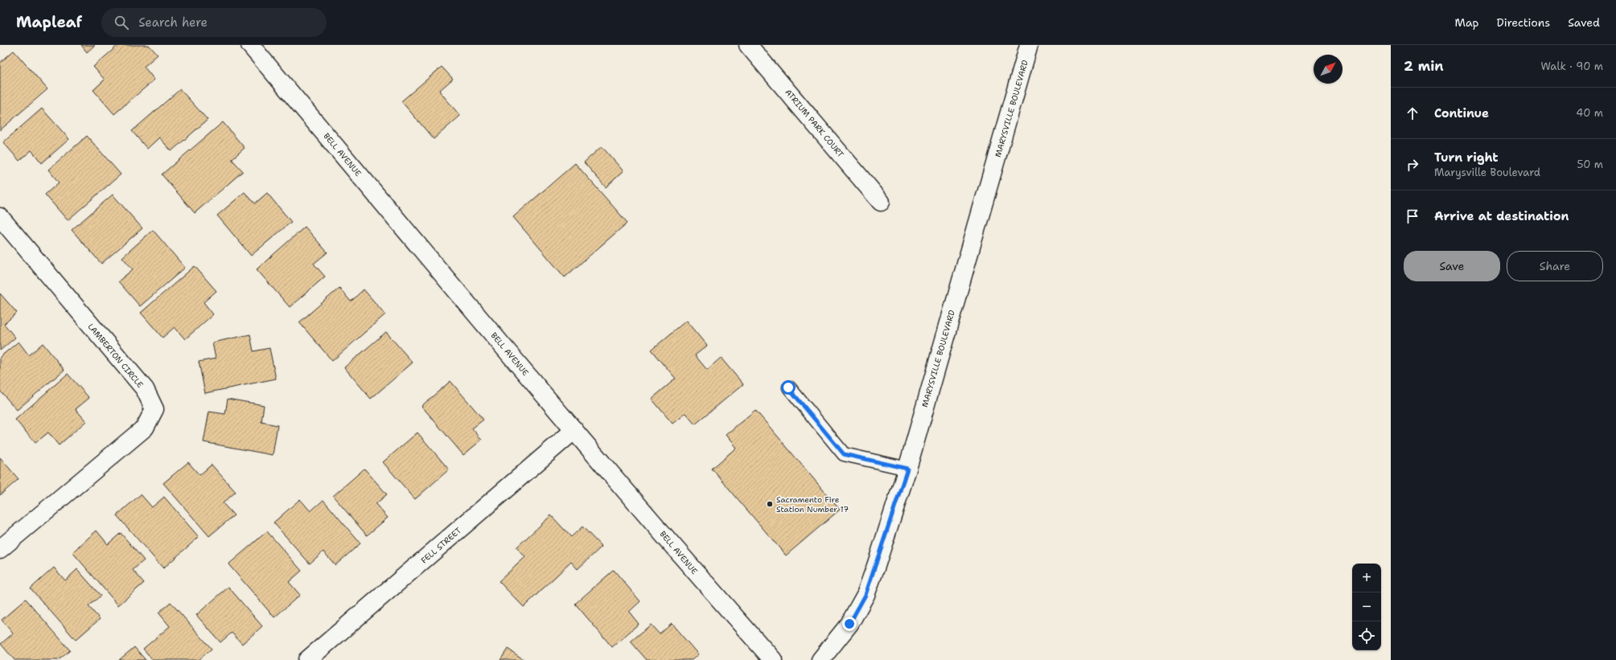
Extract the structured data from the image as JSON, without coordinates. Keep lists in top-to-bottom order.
{
  "streets": {
    "main road": [
      "MARYSVILLE BOULEVARD",
      "ATRIUM PARK COURT",
      "BELL AVENUE",
      "LAMBERTON CIRCLE",
      "FELL STREET"
    ]
  },
  "crossings": [
    ["BELL AVENUE", "FELL STREET"]
  ],
  "places": ["Sacramento Fire Station Number 17"],
  "north": "top right",
  "page": {
    "header": "Mapleaf",
    "search": "Search here",
    "nav": ["Map", "Directions", "Saved"],
    "heading": ["2 min", "Walk · 90 m"],
    "list": [
      ["Continue", "40 m"],
      ["Turn right", "Marysville Boulevard", "50 m"],
      "Arrive at destination"
    ],
    "buttons": ["Save", "Share"],
    "map_buttons": ["+", "−"]
  }
}
